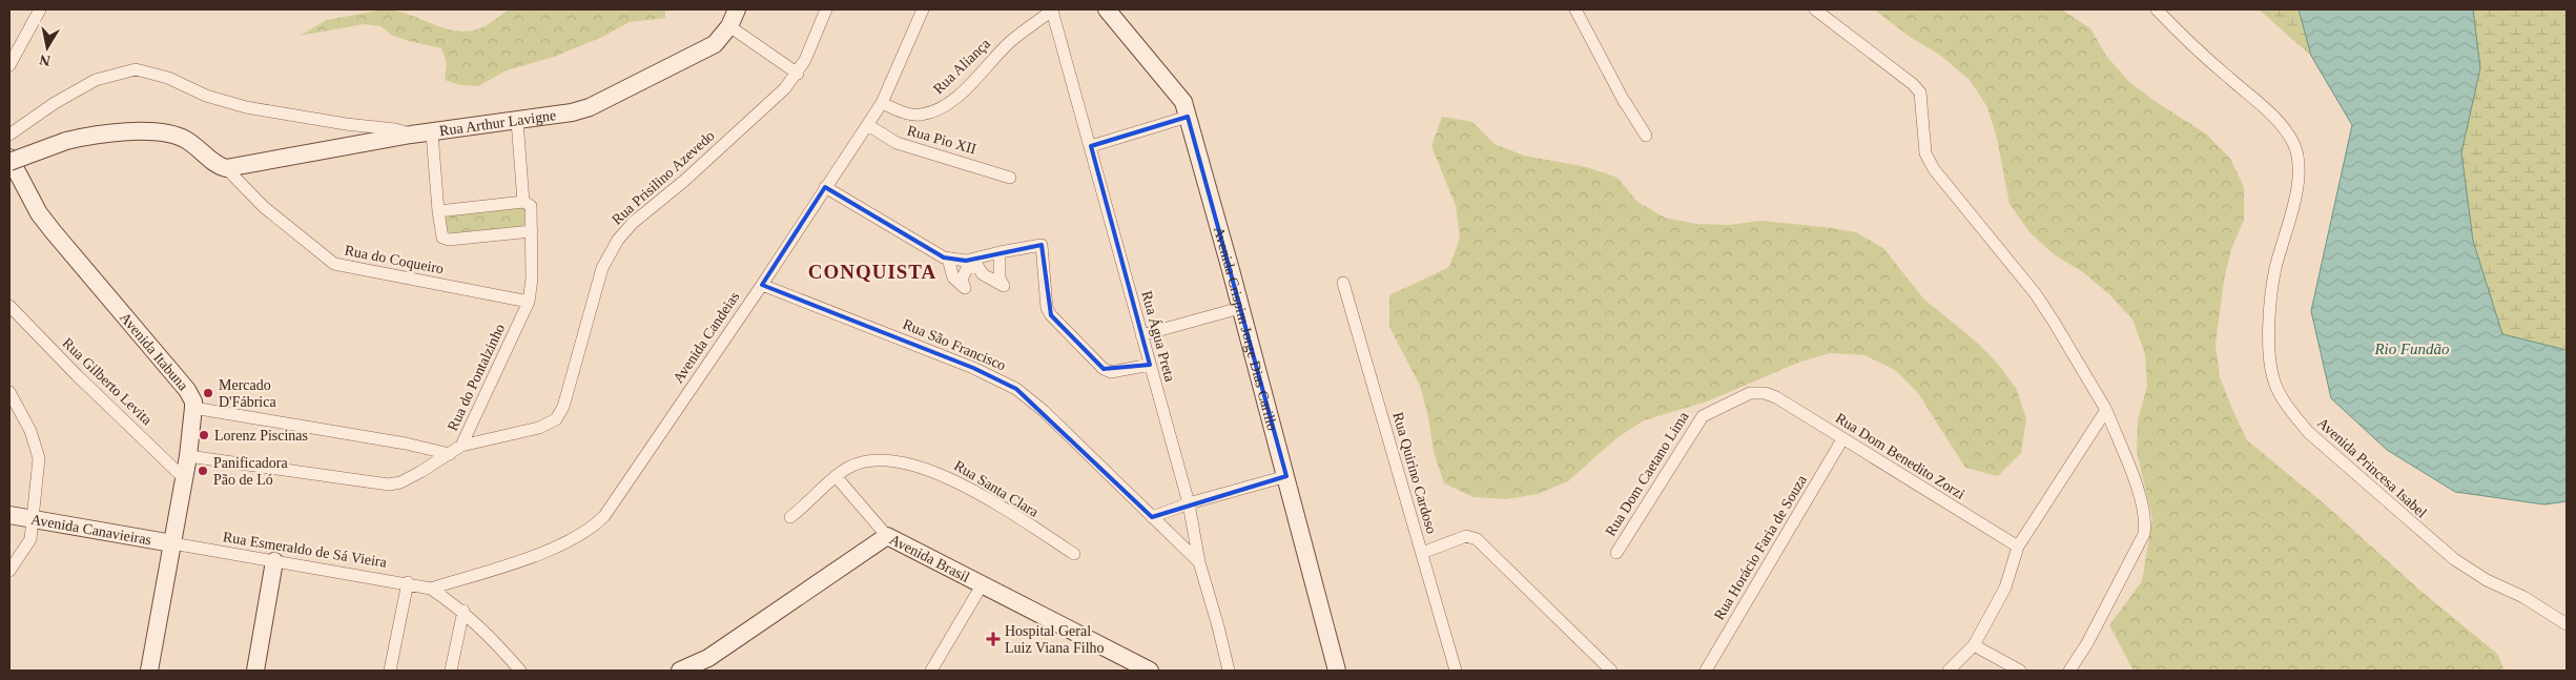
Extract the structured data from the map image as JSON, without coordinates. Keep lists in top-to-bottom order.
{
  "streets": {
    "street": [
      "Rua Aliança",
      "Rua Arthur Lavigne",
      "Rua Pio XII",
      "Rua Prisilino Azevedo",
      "Rua do Coqueiro",
      "Avenida Crispim Jorge Dias Carillo",
      "Rua Água Preta",
      "Avenida Candeias",
      "Rua São Francisco",
      "Avenida Itabuna",
      "Rua do Pontalzinho",
      "Rua Gilberto Levita",
      "Rua Dom Benedito Zorzi",
      "Avenida Princesa Isabel",
      "Rua Quirino Cardoso",
      "Rua Dom Caetano Lima",
      "Rua Santa Clara",
      "Avenida Canavieiras",
      "Rua Horácio Faria de Souza",
      "Rua Esmeraldo de Sá Vieira",
      "Avenida Brasil"
    ]
  },
  "crossings": [
    ["Rua Aliança", "Rua Água Preta"],
    ["Rua Aliança", "Avenida Candeias"],
    ["Rua Arthur Lavigne", "Rua do Coqueiro"],
    ["Rua Pio XII", "Avenida Candeias"],
    ["Rua Prisilino Azevedo", "Rua do Pontalzinho"],
    ["Rua do Coqueiro", "Rua do Pontalzinho"],
    ["Rua Água Preta", "Rua São Francisco"],
    ["Avenida Candeias", "Rua São Francisco"],
    ["Avenida Candeias", "Rua Esmeraldo de Sá Vieira"],
    ["Avenida Itabuna", "Rua do Pontalzinho"],
    ["Avenida Itabuna", "Rua Gilberto Levita"],
    ["Avenida Itabuna", "Avenida Canavieiras"],
    ["Avenida Itabuna", "Rua Esmeraldo de Sá Vieira"],
    ["Rua Dom Benedito Zorzi", "Rua Dom Caetano Lima"],
    ["Rua Dom Benedito Zorzi", "Rua Horácio Faria de Souza"],
    ["Avenida Canavieiras", "Rua Esmeraldo de Sá Vieira"]
  ],
  "districts": ["CONQUISTA"],
  "water": ["Rio Fundão"],
  "places": {
    "other": ["Mercado D'Fábrica", "Lorenz Piscinas", "Panificadora Pão de Ló"],
    "health": ["Hospital Geral Luiz Viana Filho"]
  },
  "north": "bottom"
}
